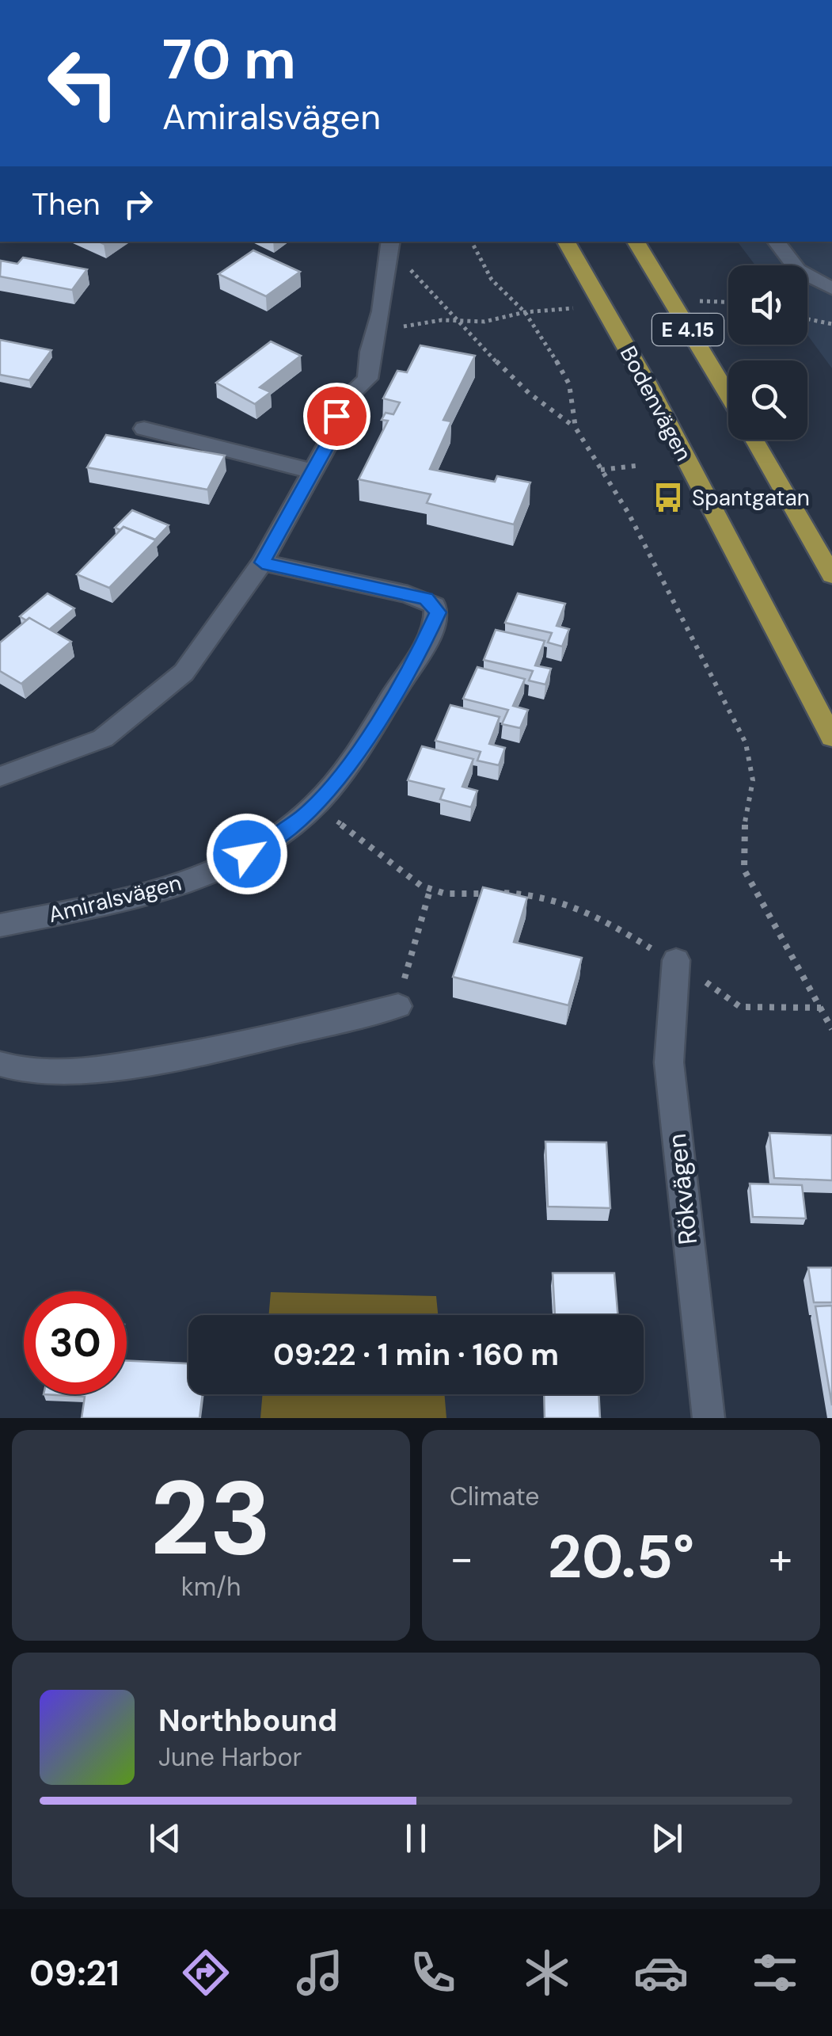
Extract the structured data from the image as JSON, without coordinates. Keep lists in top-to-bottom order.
{
  "streets": {
    "main road": ["E 4.15", "Bodenvägen"],
    "street": ["Amiralsvägen", "Rökvägen"]
  },
  "places": {
    "bus stop": ["Spantgatan"]
  },
  "page": {
    "turn": ["70 m", "Amiralsvägen"],
    "then": "Then",
    "limit": "30",
    "trip": "09:22 · 1 min · 160 m",
    "tile": [
      ["23", "km/h"],
      "Climate"
    ],
    "heat": ["−", "20.5°", "+"],
    "song": ["Northbound", "June Harbor"],
    "tabs": "09:21"
  }
}
